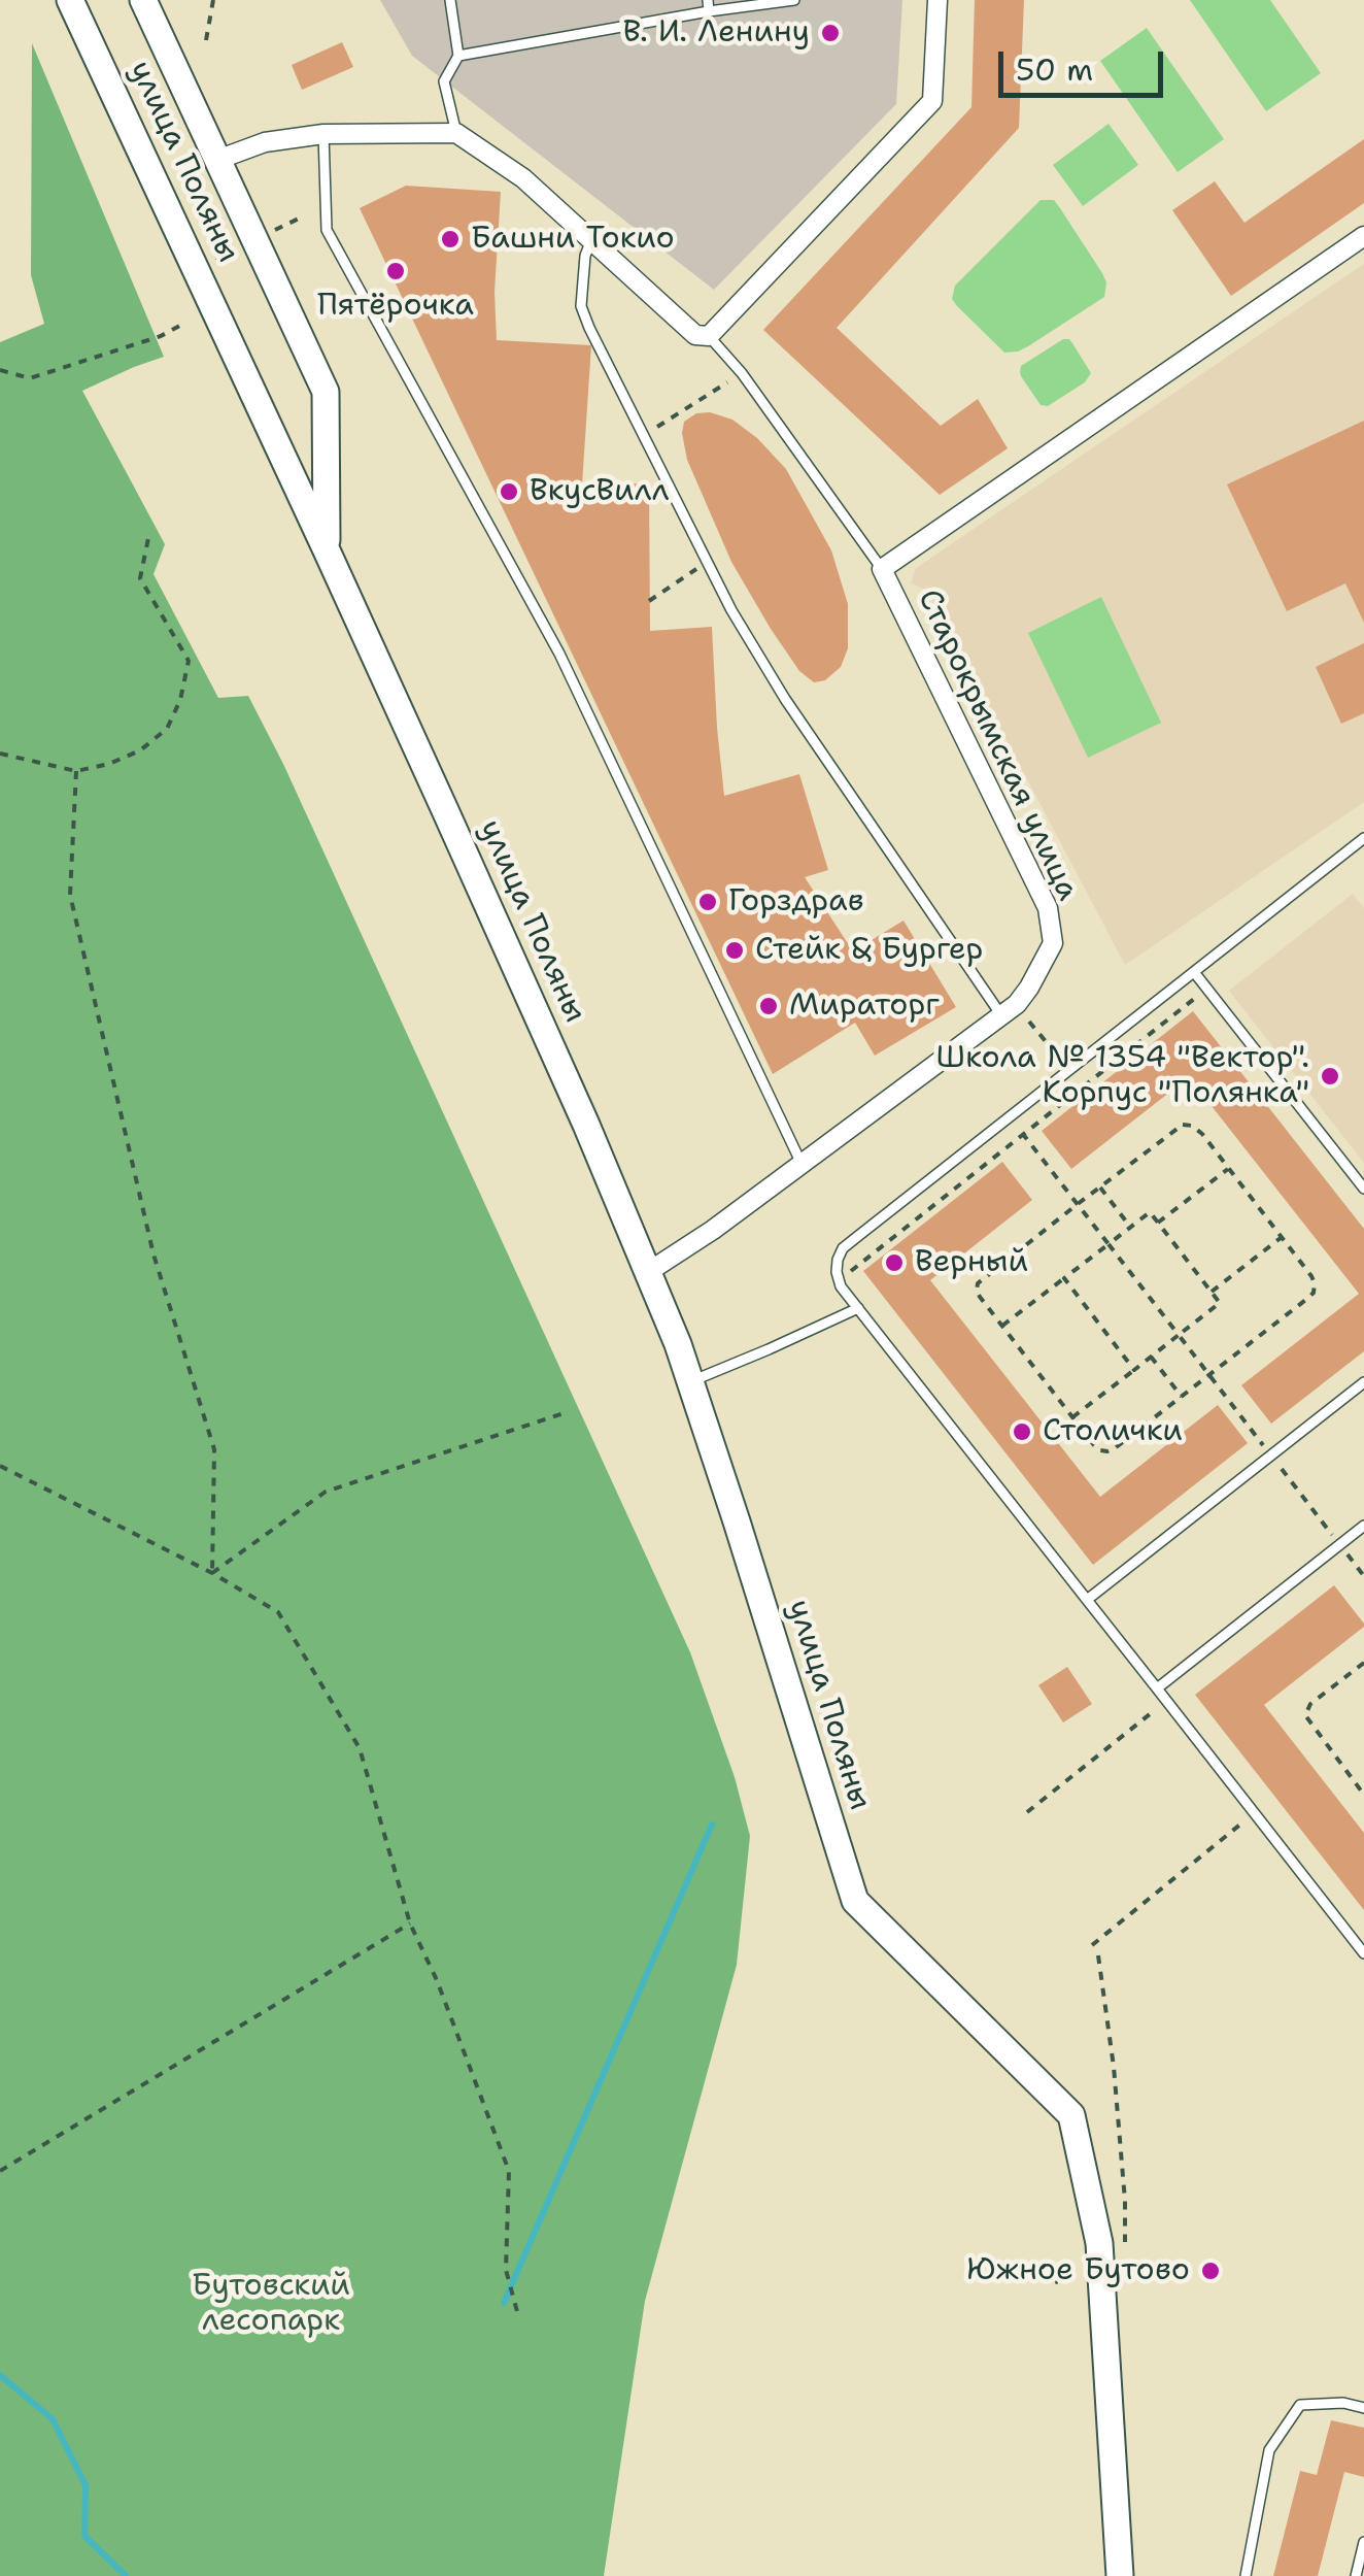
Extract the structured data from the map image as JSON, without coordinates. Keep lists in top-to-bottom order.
{
  "streets": {
    "main road": ["улица Поляны"],
    "street": ["Старокрымская улица"]
  },
  "crossings": [
    ["улица Поляны", "Старокрымская улица"]
  ],
  "parks": ["Бутовский лесопарк"],
  "places": [
    "В. И. Ленину",
    "Башни Токио",
    "Пятёрочка",
    "ВкусВилл",
    "Горздрав",
    "Стейк & Бургер",
    "Мираторг",
    "Школа № 1354 \"Вектор\". Корпус \"Полянка\"",
    "Верный",
    "Столички",
    "Южное Бутово"
  ],
  "scale_bar": "50 m"
}
